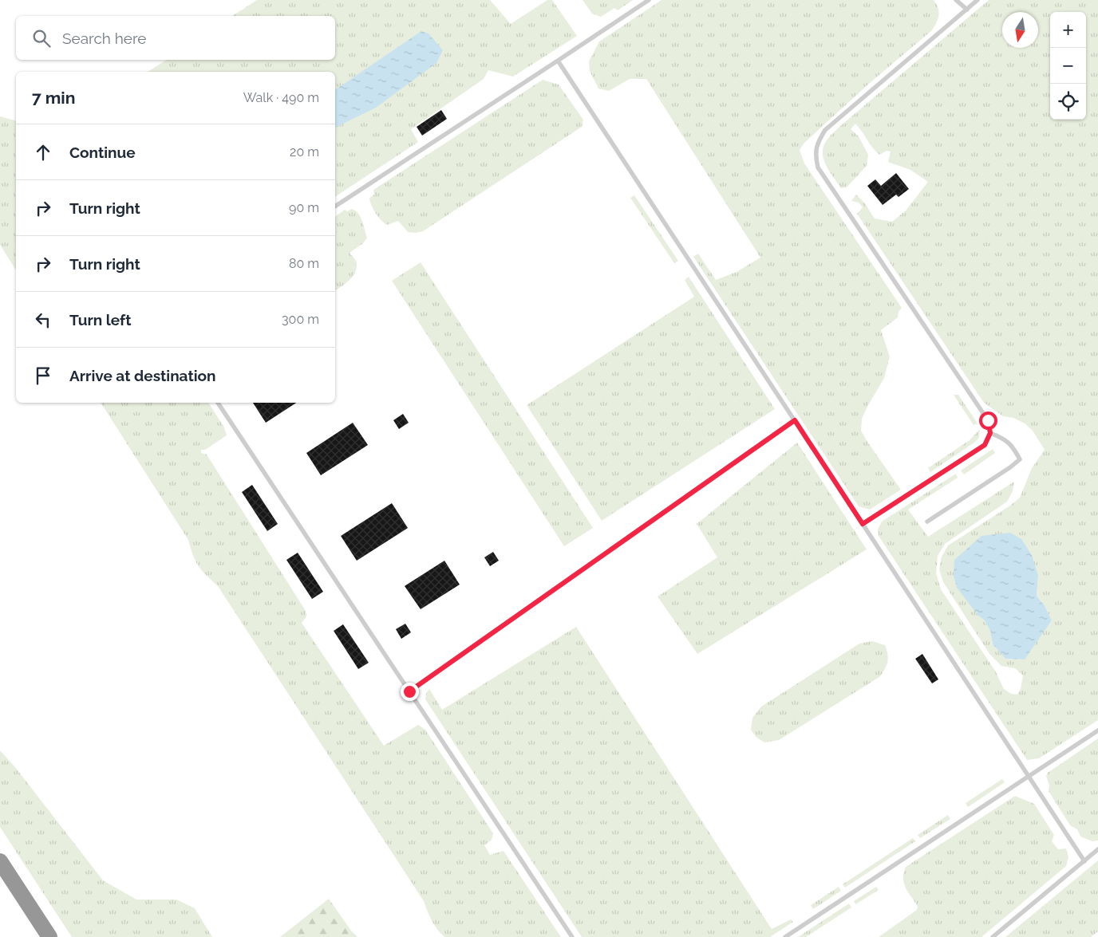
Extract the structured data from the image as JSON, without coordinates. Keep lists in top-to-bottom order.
{
  "north": "bottom",
  "page": {
    "map_buttons": ["+", "−"],
    "search": "Search here",
    "heading": ["7 min", "Walk · 490 m"],
    "list": [
      ["Continue", "20 m"],
      ["Turn right", "90 m"],
      ["Turn right", "80 m"],
      ["Turn left", "300 m"],
      "Arrive at destination"
    ]
  }
}
